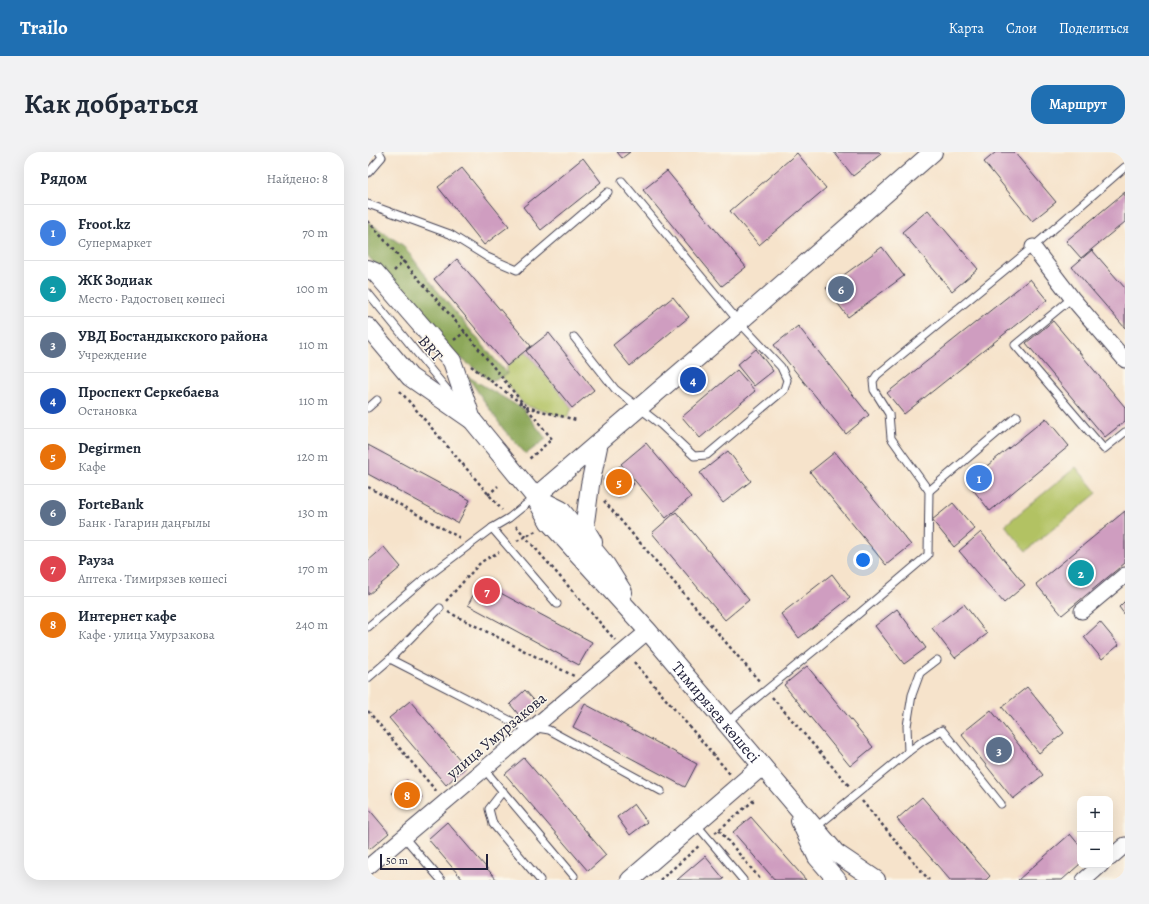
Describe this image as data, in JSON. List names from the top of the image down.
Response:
{
  "streets": {
    "street": ["Тимирязев көшесі", "улица Умурзакова"],
    "lane": ["BRT"]
  },
  "crossings": [
    ["BRT", "Тимирязев көшесі"],
    ["Тимирязев көшесі", "улица Умурзакова"]
  ],
  "scale_bar": "50 m",
  "page": {
    "header": "Trailo",
    "nav": ["Карта", "Слои", "Поделиться"],
    "title": "Как добраться",
    "buttons": "Маршрут",
    "heading": ["Рядом", "Найдено: 8"],
    "list": [
      {
        "mark": "1",
        "name": "Froot.kz",
        "note": "Супермаркет",
        "value": "70 m"
      },
      {
        "mark": "2",
        "name": "ЖК Зодиак",
        "note": "Место · Радостовец көшесі",
        "value": "100 m"
      },
      {
        "mark": "3",
        "name": "УВД Бостандыкского района",
        "note": "Учреждение",
        "value": "110 m"
      },
      {
        "mark": "4",
        "name": "Проспект Серкебаева",
        "note": "Остановка",
        "value": "110 m"
      },
      {
        "mark": "5",
        "name": "Degirmen",
        "note": "Кафе",
        "value": "120 m"
      },
      {
        "mark": "6",
        "name": "ForteBank",
        "note": "Банк · Гагарин даңғылы",
        "value": "130 m"
      },
      {
        "mark": "7",
        "name": "Рауза",
        "note": "Аптека · Тимирязев көшесі",
        "value": "170 m"
      },
      {
        "mark": "8",
        "name": "Интернет кафе",
        "note": "Кафе · улица Умурзакова",
        "value": "240 m"
      }
    ],
    "pins": [
      "6",
      "4",
      "1",
      "5",
      "2",
      "7",
      "3",
      "8"
    ],
    "map_buttons": ["+", "−"],
    "scale": "50 m"
  }
}
